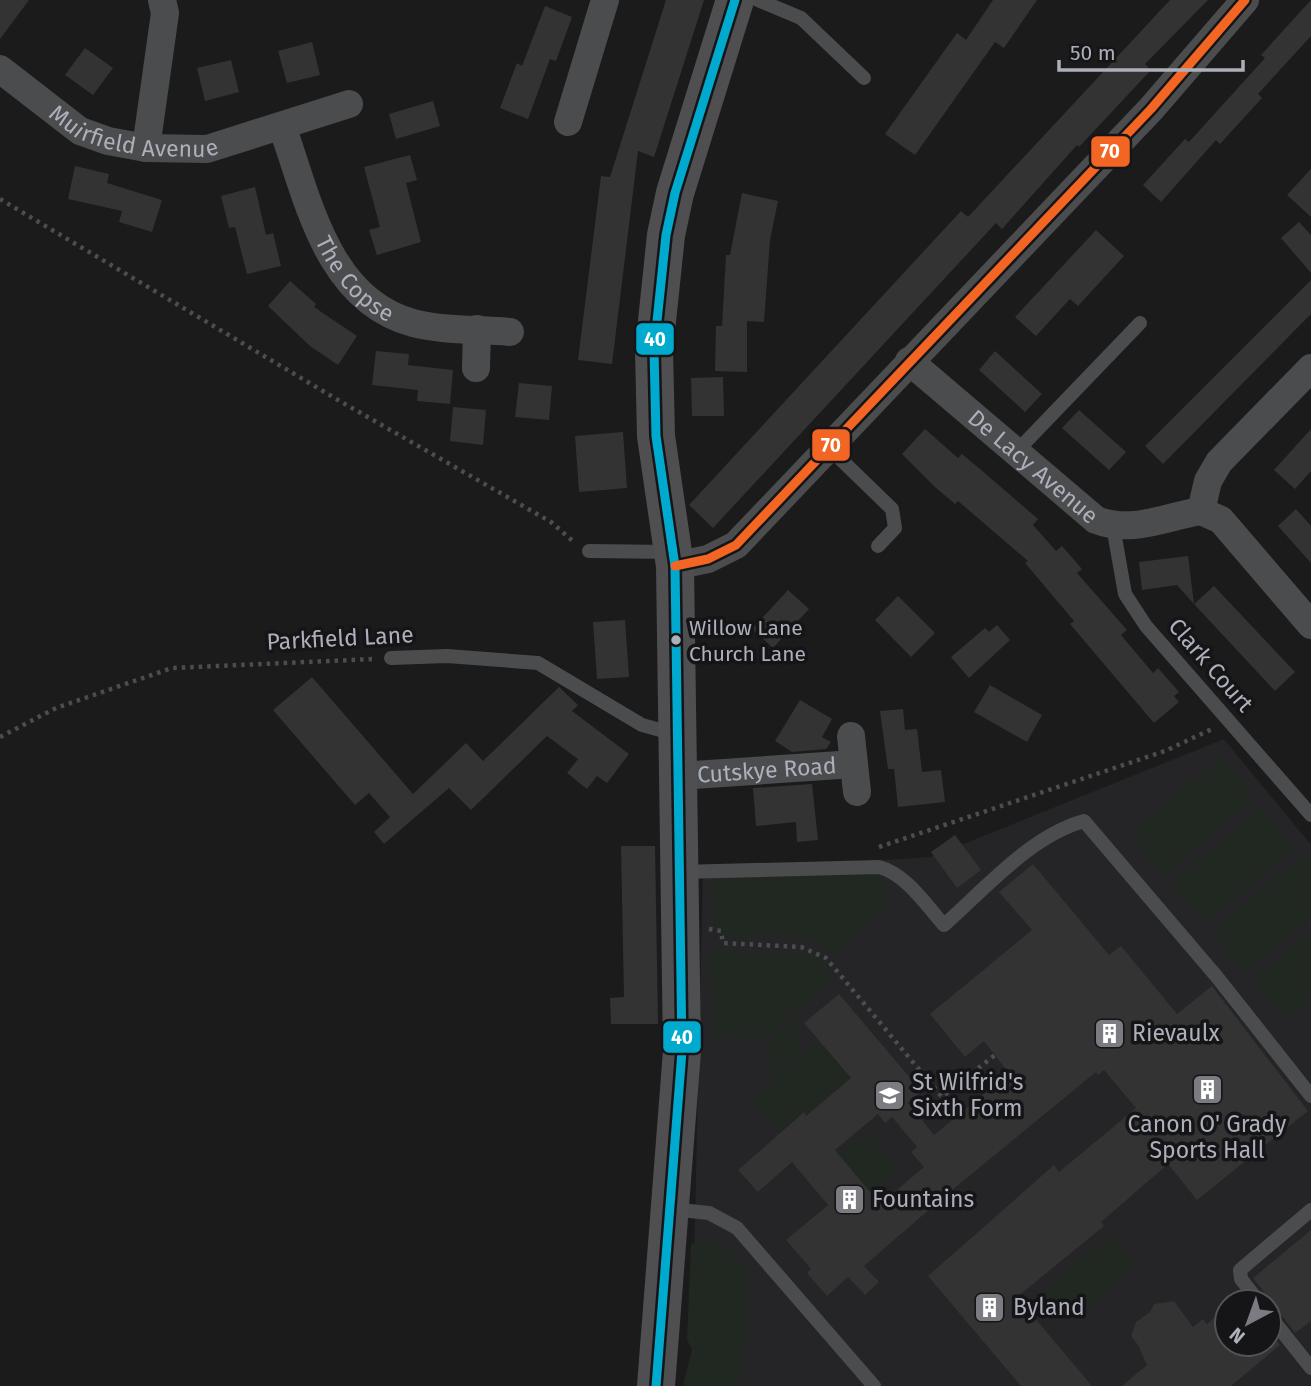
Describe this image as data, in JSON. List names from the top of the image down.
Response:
{
  "streets": {
    "street": [
      "Muirfield Avenue",
      "The Copse",
      "De Lacy Avenue",
      "Cutskye Road"
    ],
    "lane": ["Parkfield Lane", "Clark Court"]
  },
  "crossings": [
    ["Muirfield Avenue", "The Copse"],
    ["De Lacy Avenue", "Clark Court"]
  ],
  "places": {
    "other": ["Willow Lane Church Lane"],
    "building": [
      "Rievaulx",
      "Canon O' Grady Sports Hall",
      "Fountains",
      "Byland"
    ],
    "school or university": ["St Wilfrid's Sixth Form"]
  },
  "lines": ["transit line 40", "transit line 70"],
  "scale_bar": "50 m",
  "north": "bottom left"
}
